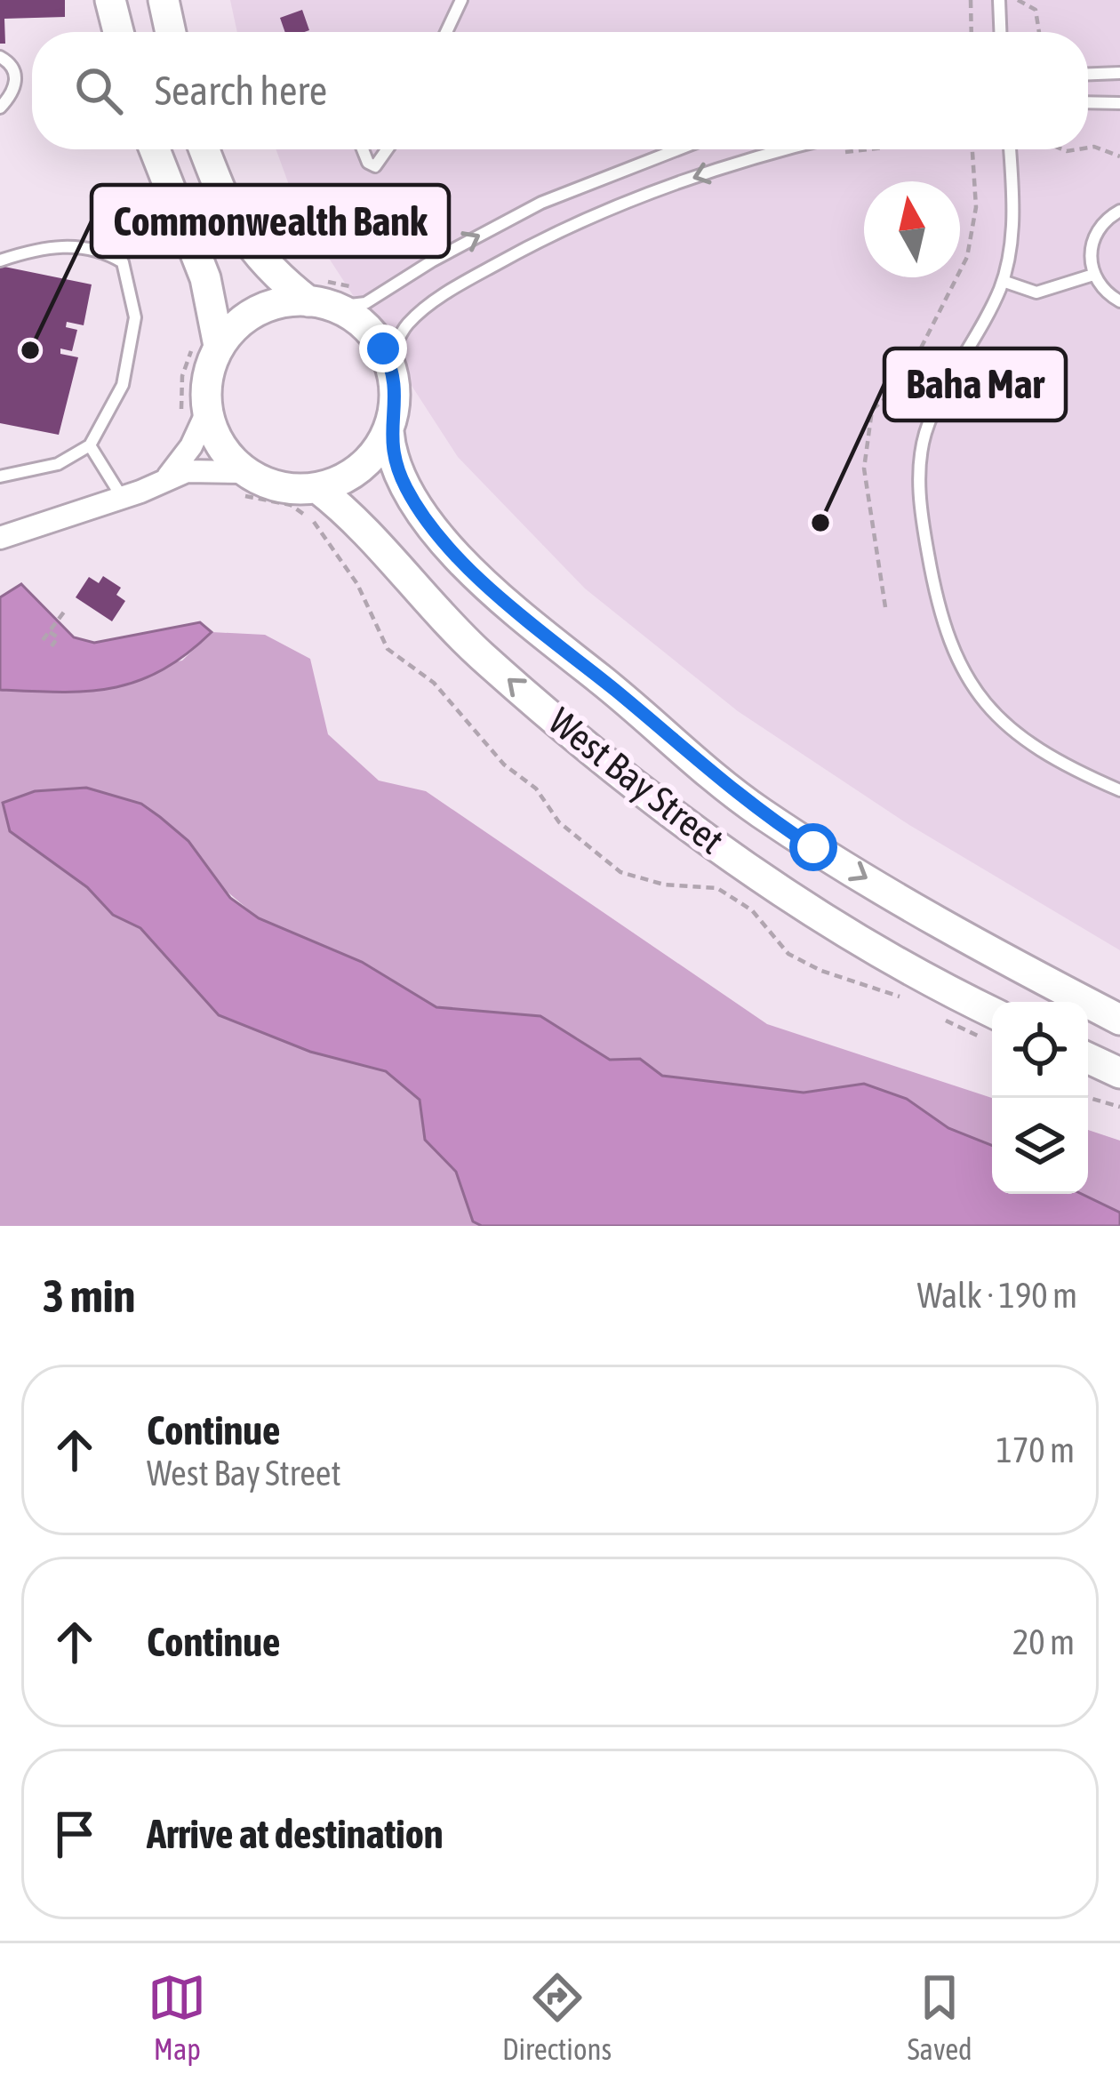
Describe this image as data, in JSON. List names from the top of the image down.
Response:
{
  "streets": {
    "main road": ["West Bay Street"]
  },
  "places": ["Commonwealth Bank", "Baha Mar"],
  "north": "top",
  "page": {
    "search": "Search here",
    "heading": ["3 min", "Walk · 190 m"],
    "list": [
      ["Continue", "West Bay Street", "170 m"],
      ["Continue", "20 m"],
      "Arrive at destination"
    ],
    "nav": ["Map", "Directions", "Saved"]
  }
}
